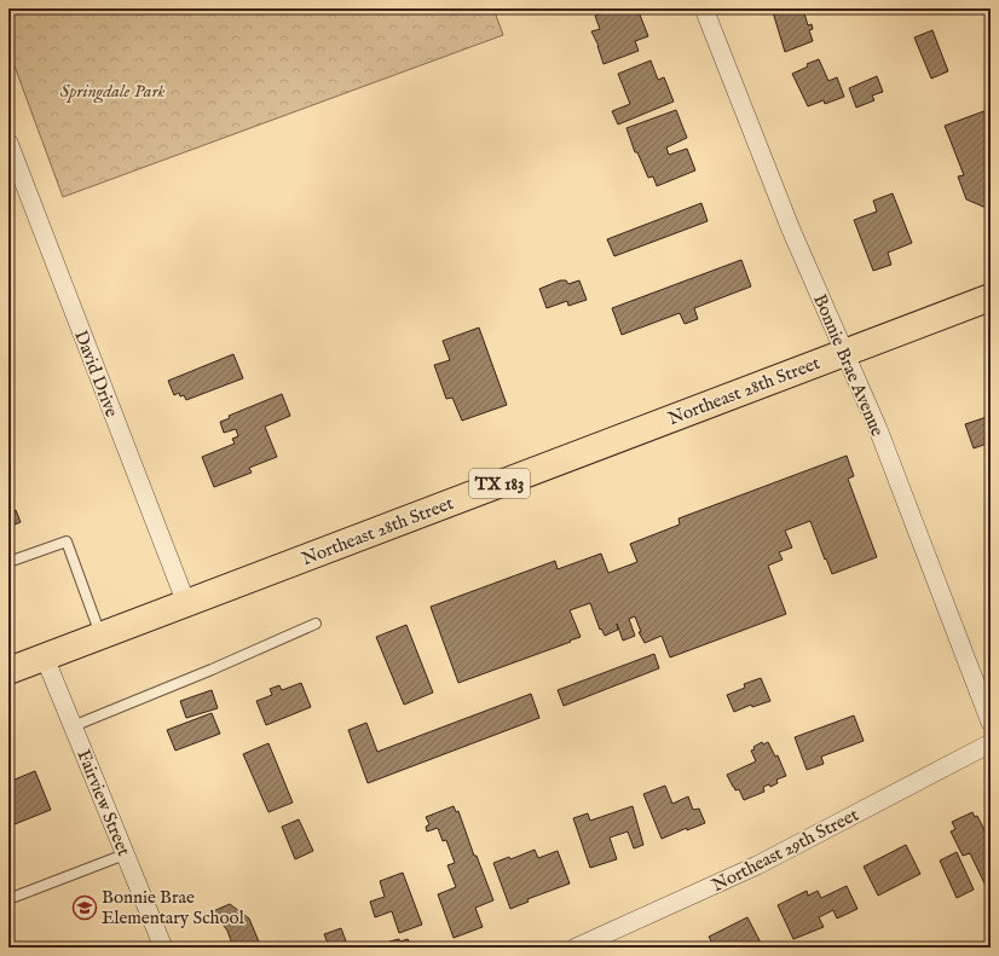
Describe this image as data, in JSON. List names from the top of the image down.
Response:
{
  "streets": {
    "main road": ["Northeast 28th Street", "TX 183"],
    "street": [
      "Bonnie Brae Avenue",
      "David Drive",
      "Fairview Street",
      "Northeast 29th Street"
    ]
  },
  "crossings": [
    ["Bonnie Brae Avenue", "Northeast 28th Street"],
    ["David Drive", "Northeast 28th Street"],
    ["Northeast 28th Street", "Fairview Street"]
  ],
  "parks": ["Springdale Park"],
  "places": {
    "school or university": ["Bonnie Brae Elementary School"]
  }
}
